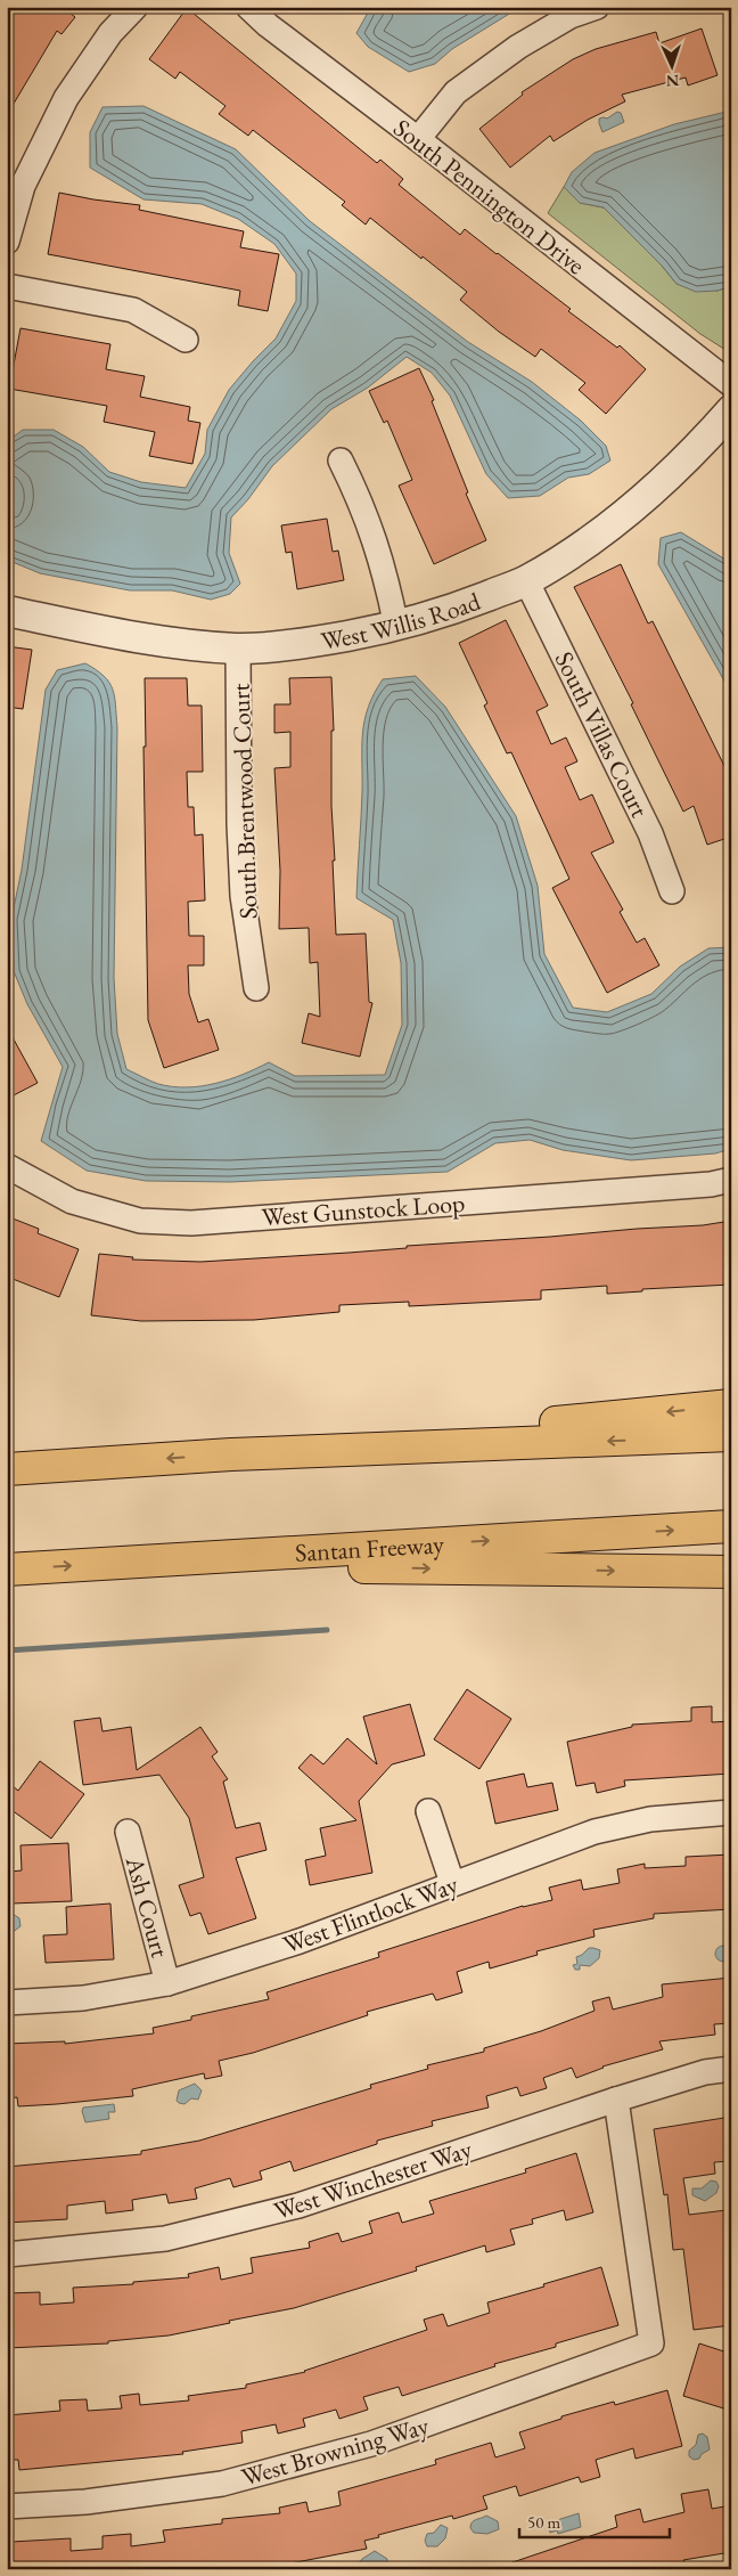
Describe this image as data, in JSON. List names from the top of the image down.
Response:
{
  "streets": {
    "highway": ["Santan Freeway"],
    "street": [
      "South Pennington Drive",
      "West Willis Road",
      "South Villas Court",
      "South Brentwood Court",
      "West Gunstock Loop",
      "Ash Court",
      "West Flintlock Way",
      "West Winchester Way",
      "West Browning Way"
    ]
  },
  "crossings": [
    ["West Willis Road", "South Villas Court"],
    ["West Willis Road", "South Brentwood Court"],
    ["Ash Court", "West Flintlock Way"],
    ["West Winchester Way", "West Browning Way"]
  ],
  "scale_bar": "50 m",
  "north": "bottom"
}
